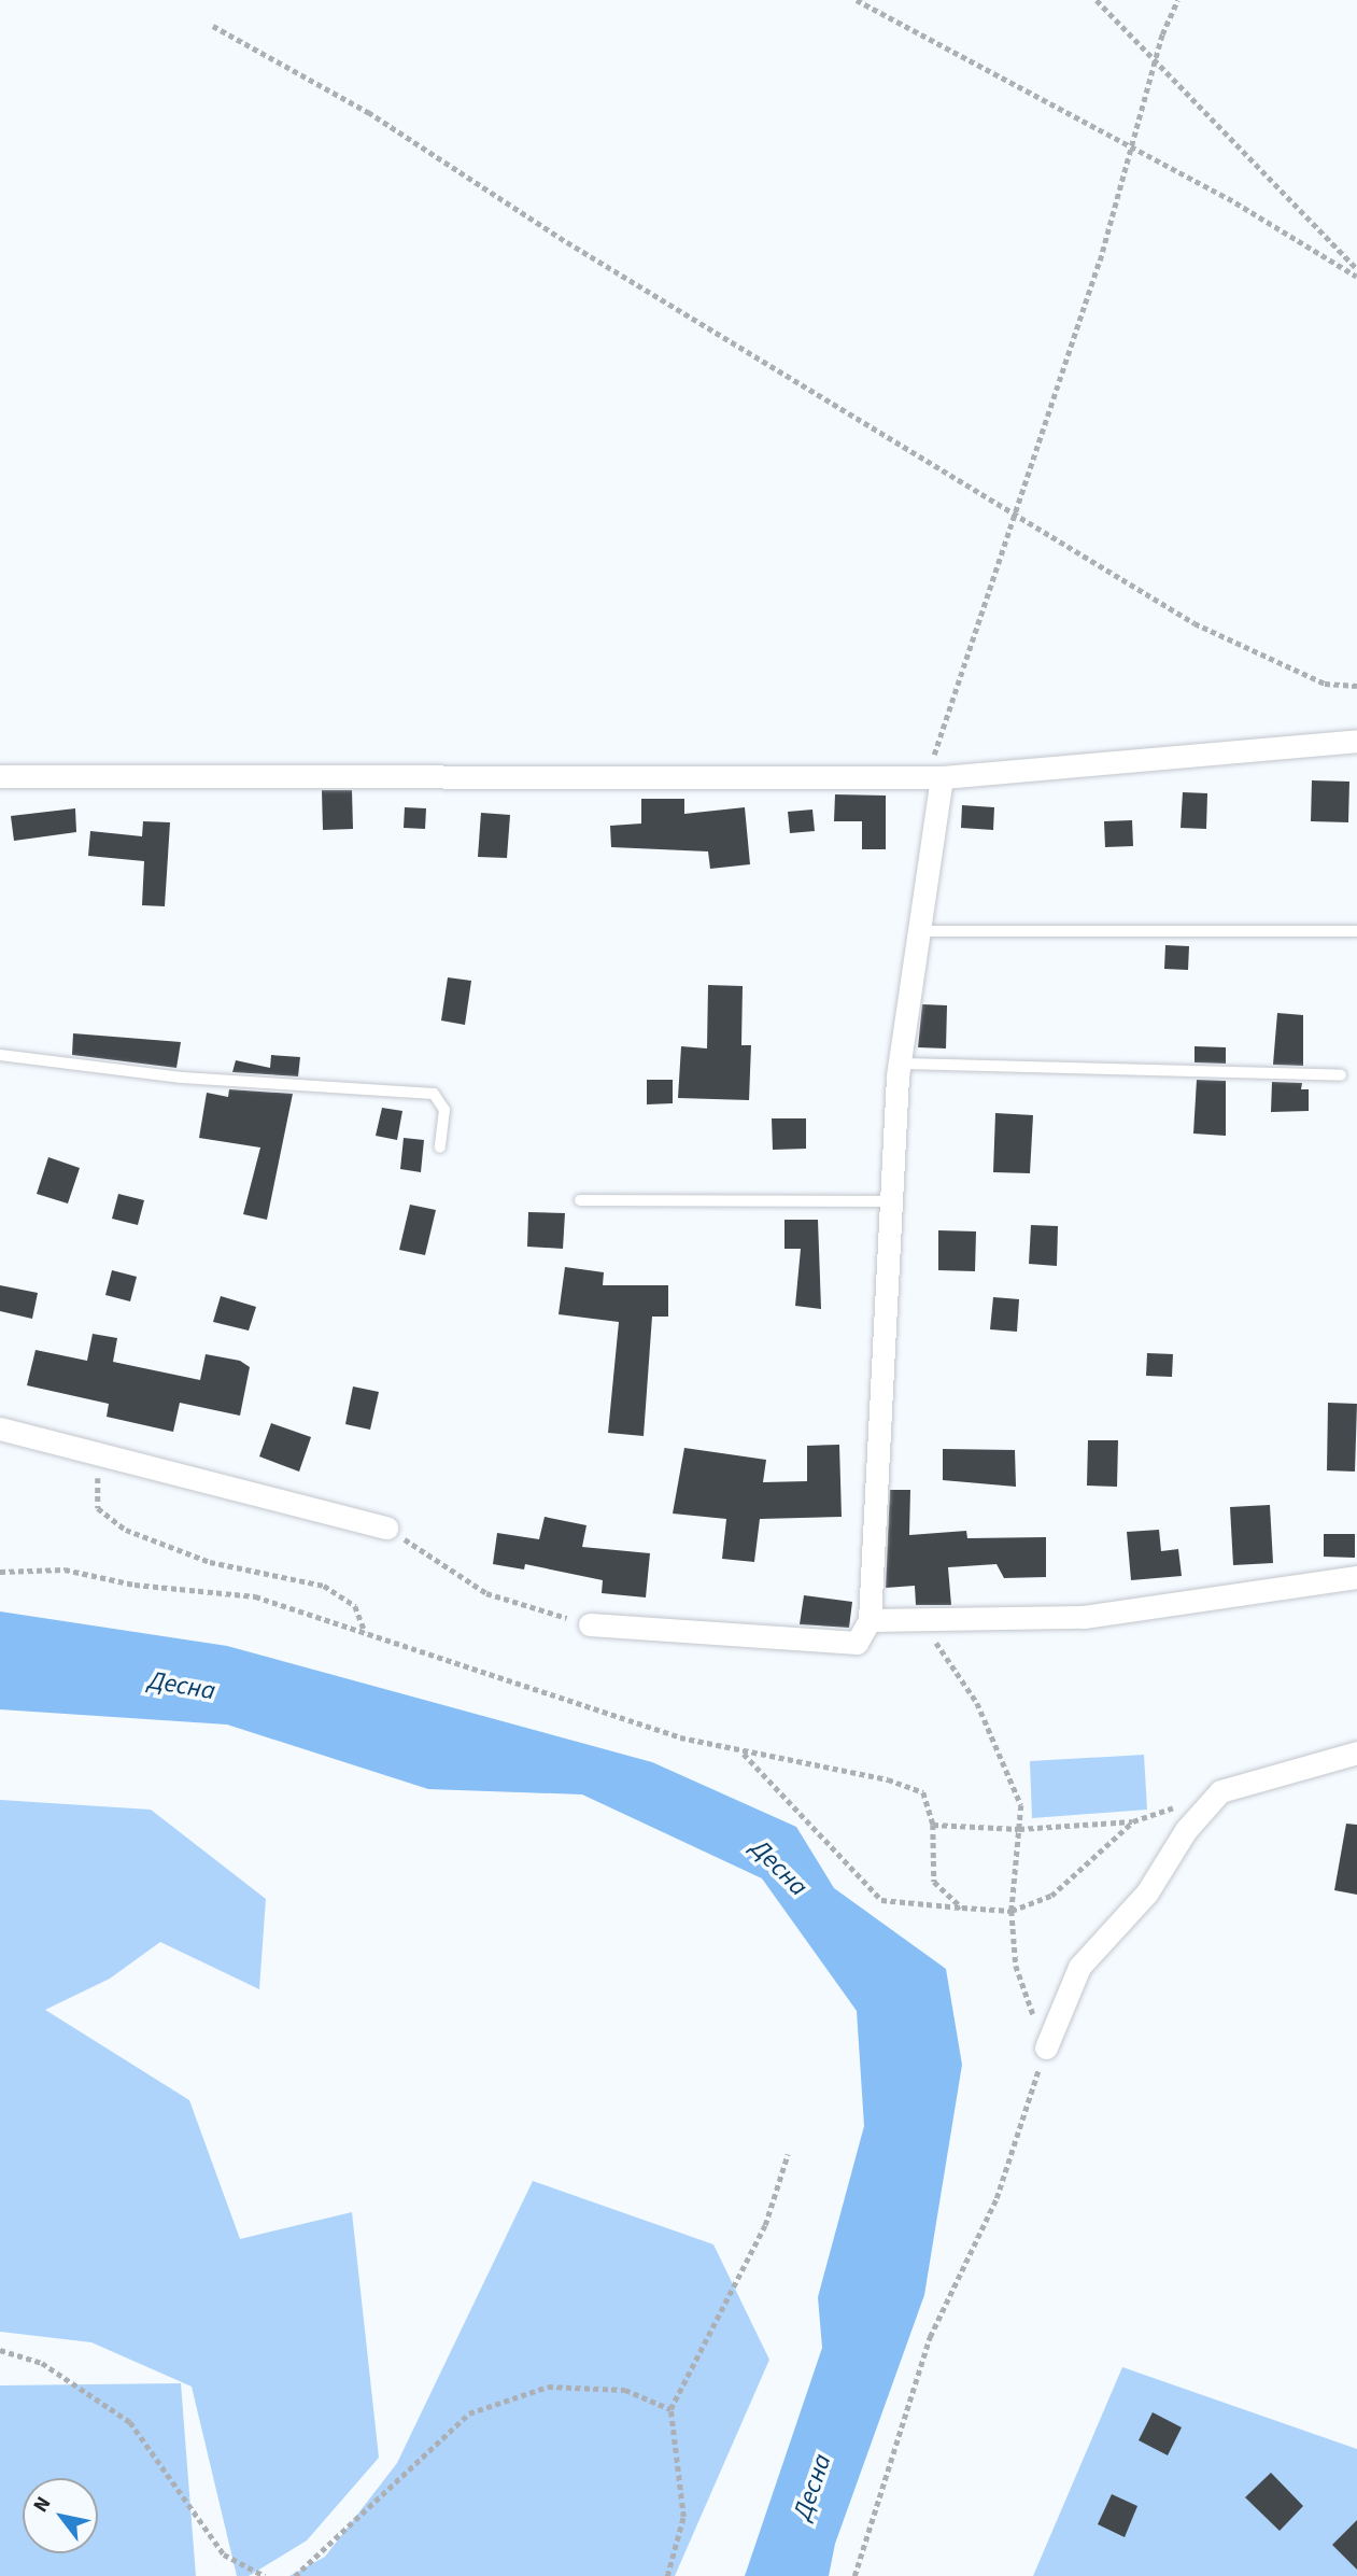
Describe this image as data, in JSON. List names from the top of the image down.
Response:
{
  "water": ["Десна"],
  "north": "top left"
}
